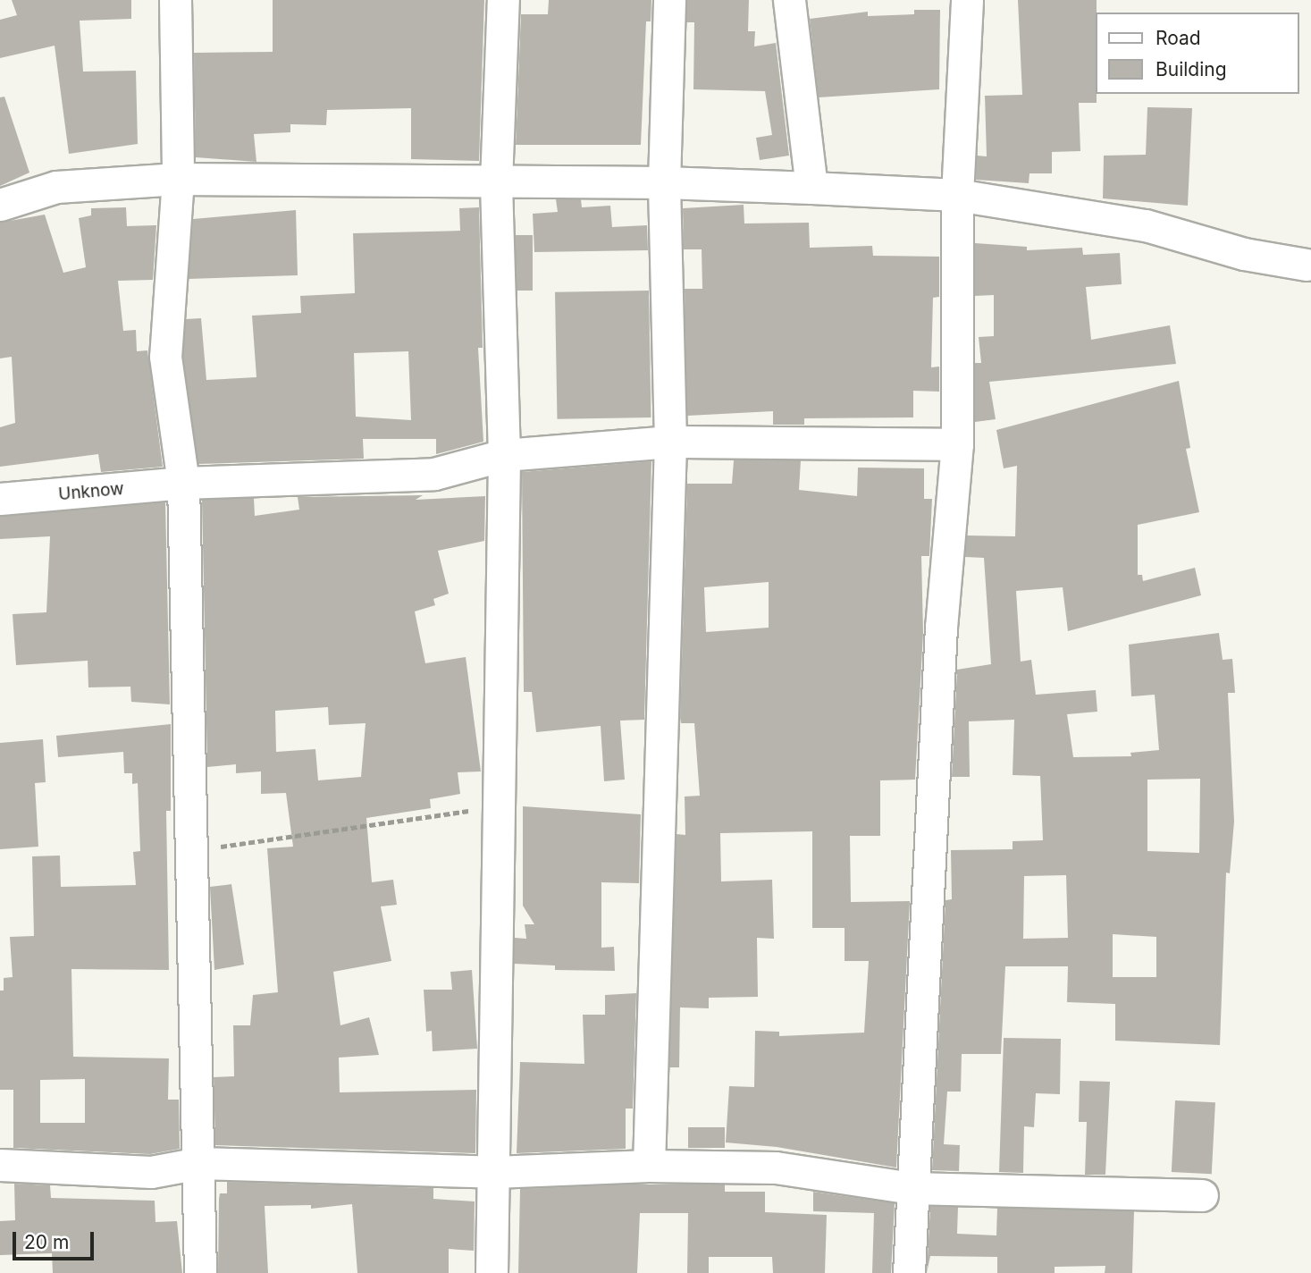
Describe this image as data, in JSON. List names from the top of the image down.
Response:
{
  "streets": {
    "street": ["Unknow"]
  },
  "legend": ["Road", "Building"],
  "scale_bar": "20 m"
}
